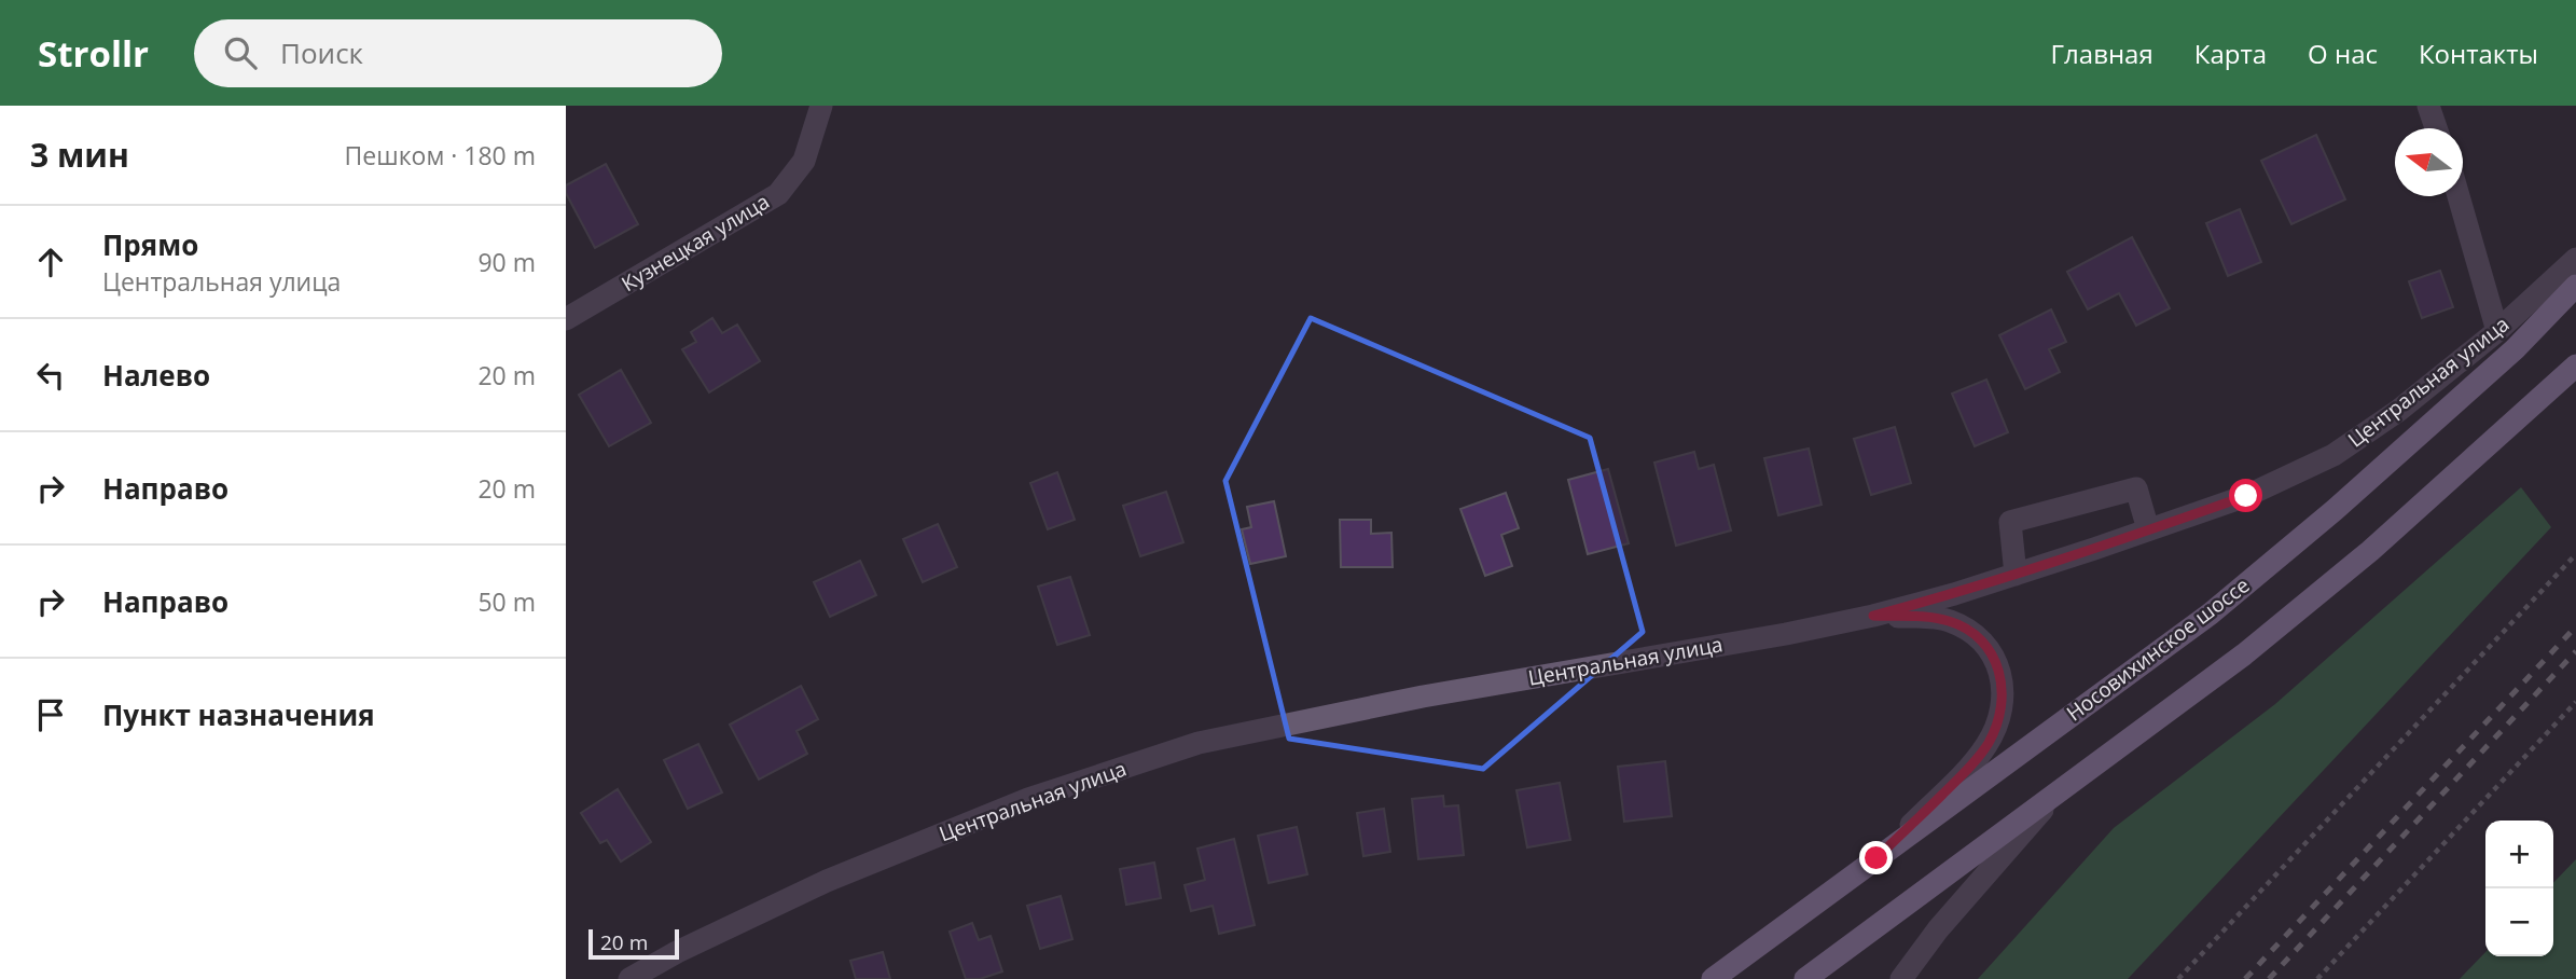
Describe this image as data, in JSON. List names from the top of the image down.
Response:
{
  "streets": {
    "main road": ["Носовихинское шоссе"],
    "street": ["Кузнецкая улица", "Центральная улица"]
  },
  "scale_bar": "20 m",
  "north": "left",
  "page": {
    "header": "Strollr",
    "search": "Поиск",
    "nav": [
      "Главная",
      "Карта",
      "О нас",
      "Контакты"
    ],
    "heading": ["3 мин", "Пешком · 180 m"],
    "list": [
      ["Прямо", "Центральная улица", "90 m"],
      ["Налево", "20 m"],
      ["Направо", "20 m"],
      ["Направо", "50 m"],
      "Пункт назначения"
    ],
    "map_buttons": ["+", "−"],
    "scale": "20 m"
  }
}
